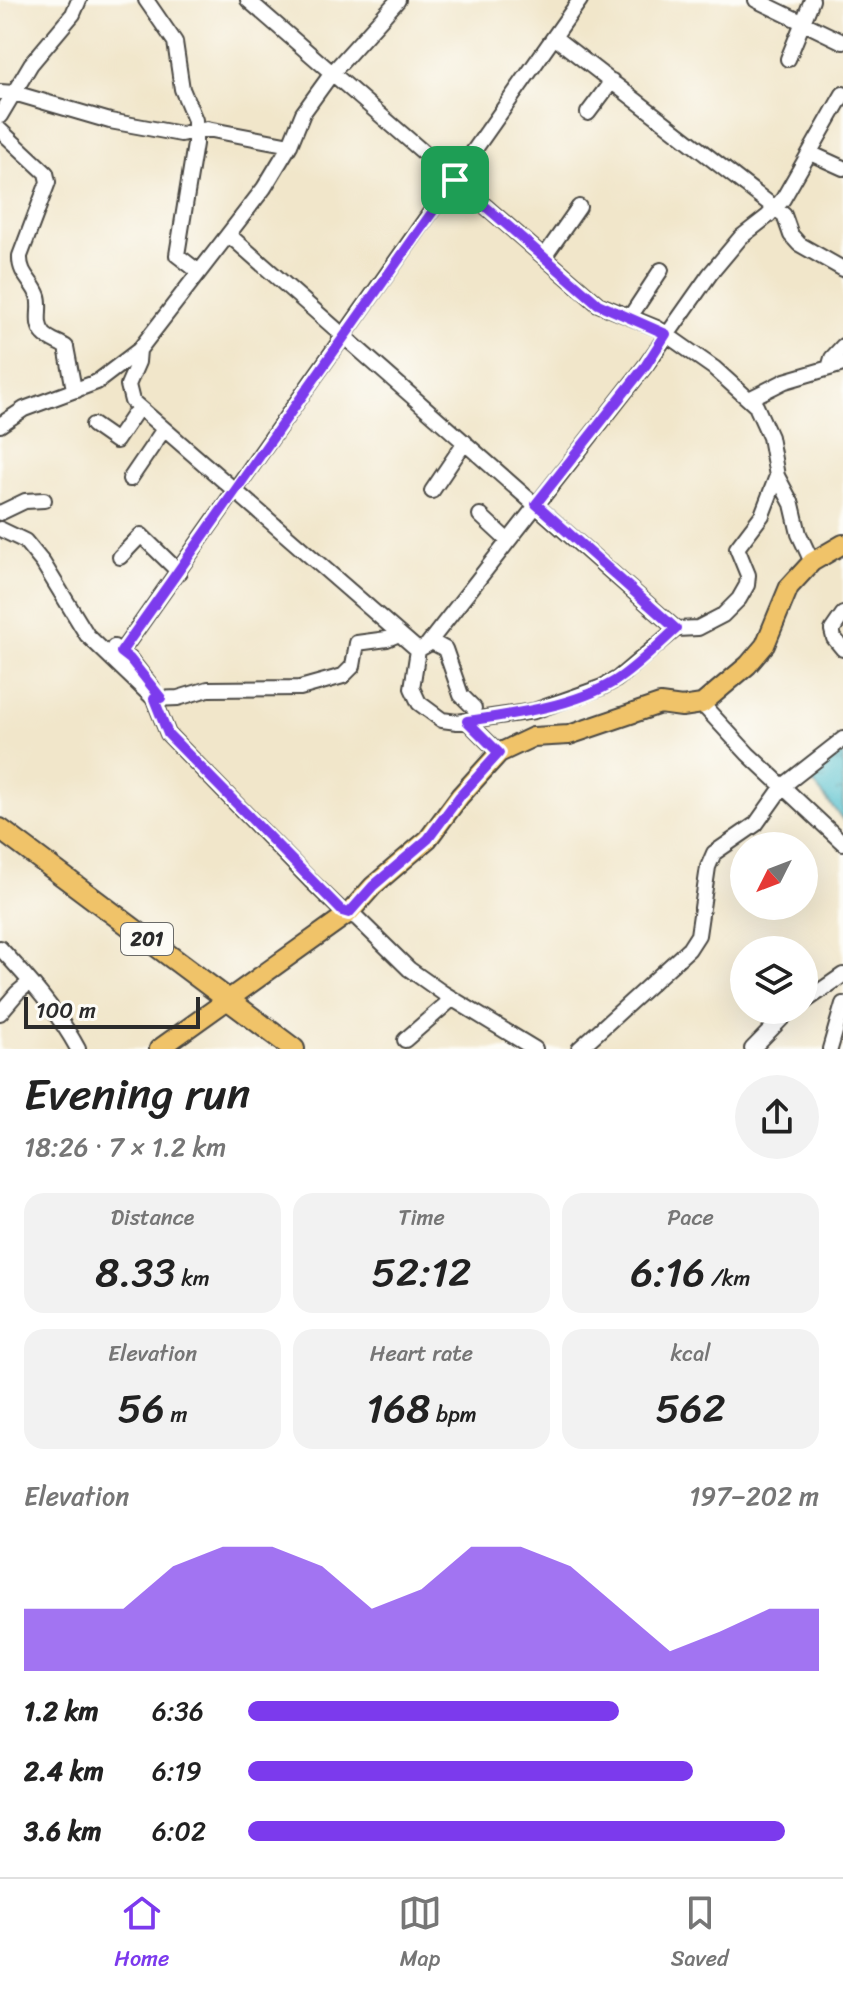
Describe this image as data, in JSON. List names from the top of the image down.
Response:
{
  "streets": {
    "highway": ["201"]
  },
  "scale_bar": "100 m",
  "north": "bottom left",
  "page": {
    "scale": "100 m",
    "heading": ["Evening run", "18:26 · 7 × 1.2 km"],
    "stats": [
      ["Distance", "8.33 km"],
      ["Time", "52:12"],
      ["Pace", "6:16 /km"],
      ["Elevation", "56 m"],
      ["Heart rate", "168 bpm"],
      ["kcal", "562"]
    ],
    "chart": ["Elevation", "197–202 m"],
    "list": [
      {
        "name": "1.2 km",
        "note": "6:36"
      },
      {
        "name": "2.4 km",
        "note": "6:19"
      },
      {
        "name": "3.6 km",
        "note": "6:02"
      }
    ],
    "tabs": ["Home", "Map", "Saved"]
  }
}
